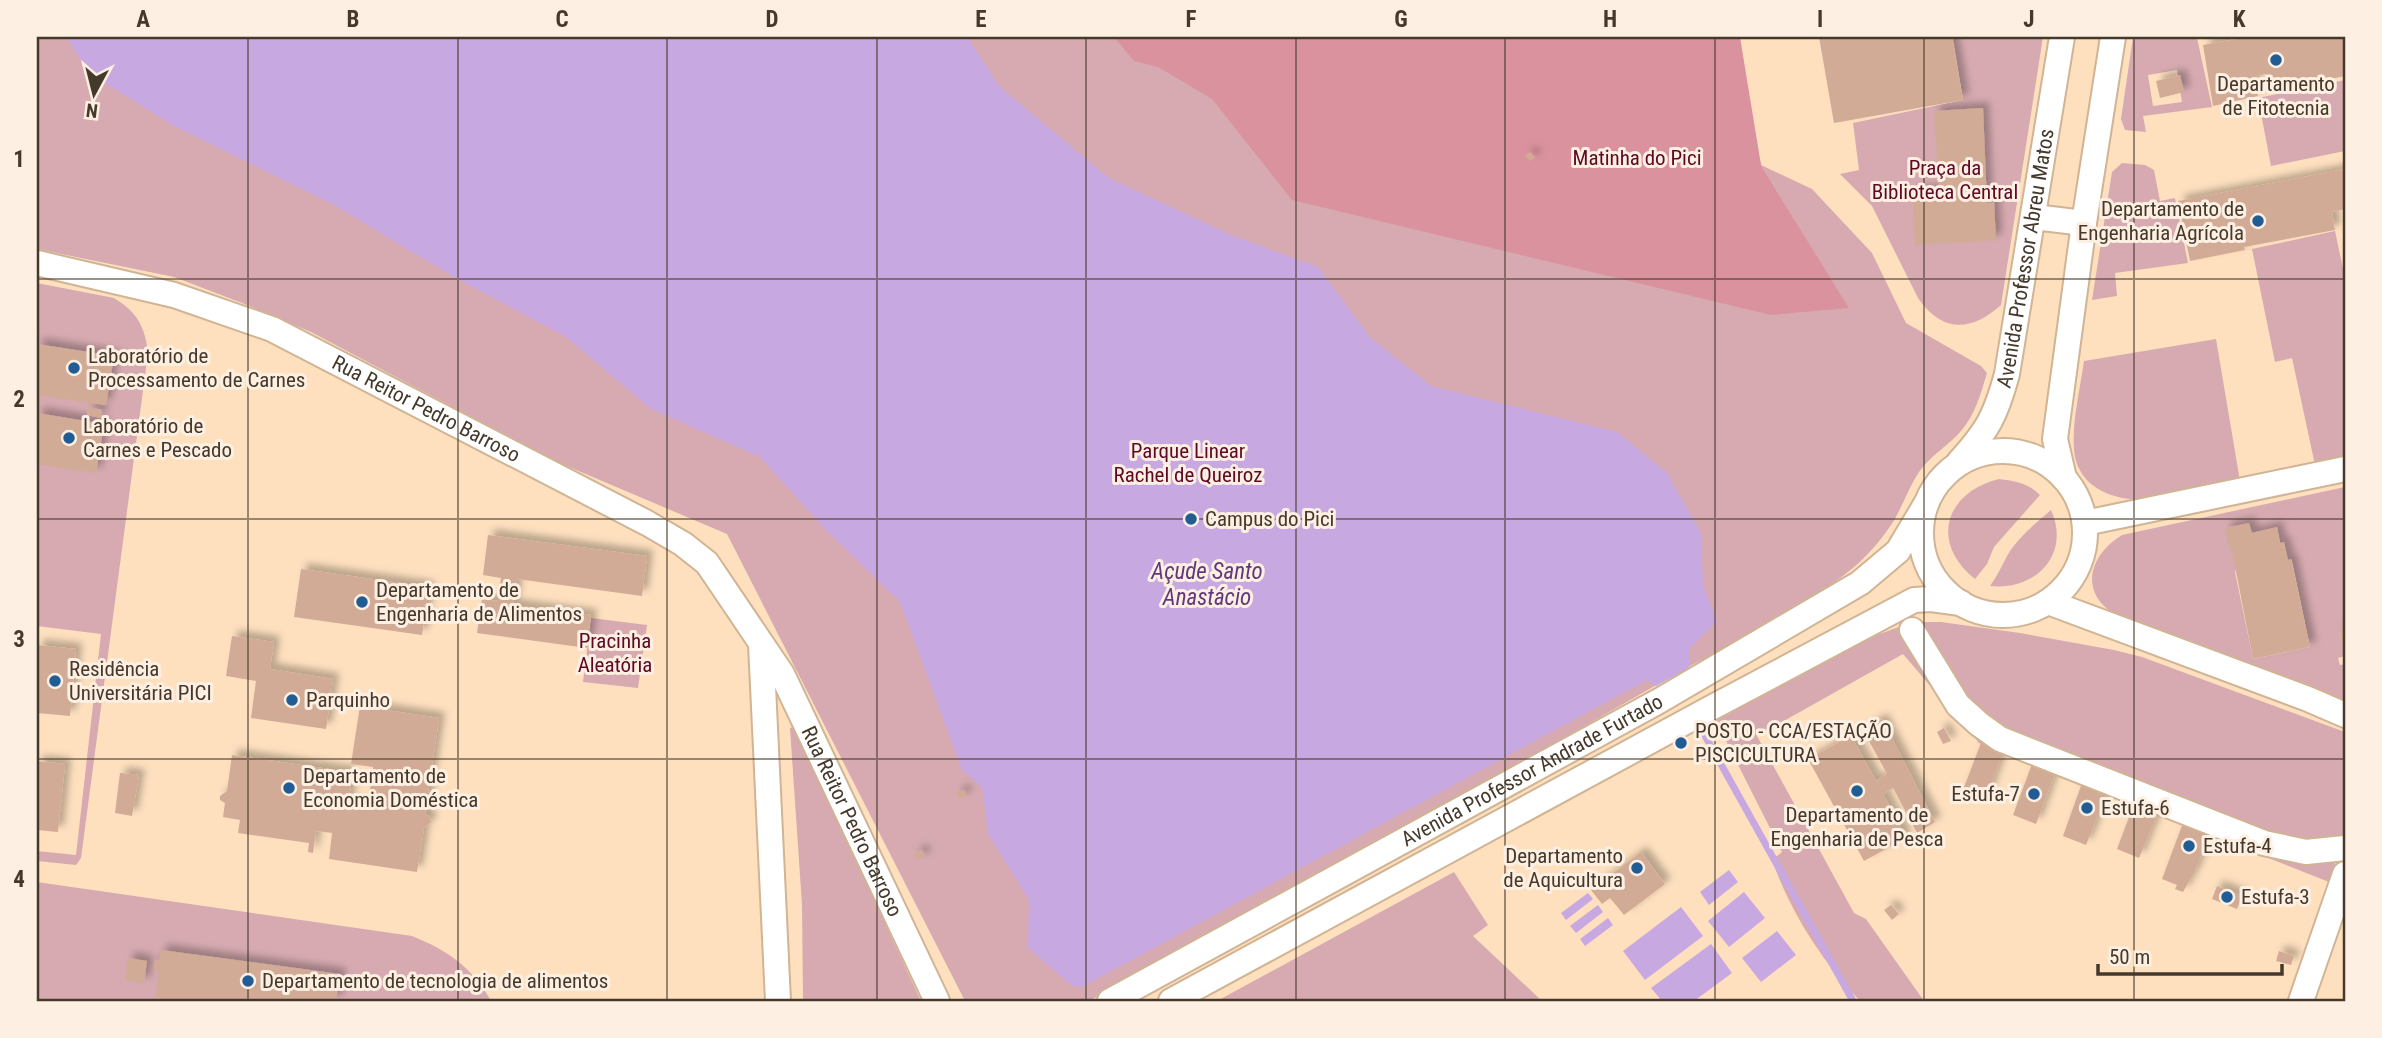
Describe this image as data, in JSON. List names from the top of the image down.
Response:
{
  "streets": {
    "street": ["Avenida Professor Abreu Matos", "Rua Reitor Pedro Barroso", "Avenida Professor Andrade Furtado"]
  },
  "crossings": [
    ["Avenida Professor Abreu Matos", "Avenida Professor Andrade Furtado"]
  ],
  "water": ["Açude Santo Anastácio"],
  "parks": [
    "Matinha do Pici",
    "Praça da Biblioteca Central",
    "Parque Linear Rachel de Queiroz",
    "Pracinha Aleatória"
  ],
  "places": [
    "Departamento de Fitotecnia",
    "Departamento de Engenharia Agrícola",
    "Laboratório de Processamento de Carnes",
    "Laboratório de Carnes e Pescado",
    "Campus do Pici",
    "Departamento de Engenharia de Alimentos",
    "Residência Universitária PICI",
    "Parquinho",
    "POSTO - CCA/ESTAÇÃO PISCICULTURA",
    "Departamento de Economia Doméstica",
    "Departamento de Engenharia de Pesca",
    "Estufa-7",
    "Estufa-6",
    "Estufa-4",
    "Departamento de Aquicultura",
    "Estufa-3",
    "Departamento de tecnologia de alimentos"
  ],
  "scale_bar": "50 m",
  "north": "bottom",
  "grid": {
    "columns": [
      "A",
      "B",
      "C",
      "D",
      "E",
      "F",
      "G",
      "H",
      "I",
      "J",
      "K"
    ],
    "rows": [
      "1",
      "2",
      "3",
      "4"
    ]
  }
}
